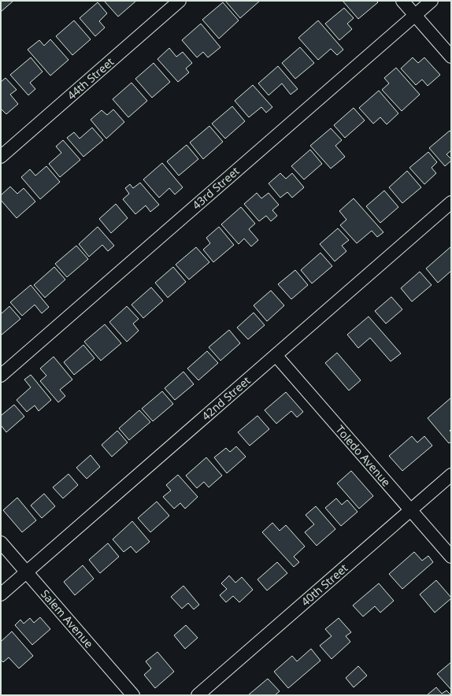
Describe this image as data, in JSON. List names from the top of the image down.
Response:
{
  "streets": {
    "street": [
      "44th Street",
      "43rd Street",
      "42nd Street",
      "Toledo Avenue",
      "40th Street",
      "Salem Avenue"
    ]
  },
  "crossings": [
    ["42nd Street", "Toledo Avenue"],
    ["42nd Street", "Salem Avenue"],
    ["Toledo Avenue", "40th Street"]
  ]
}
